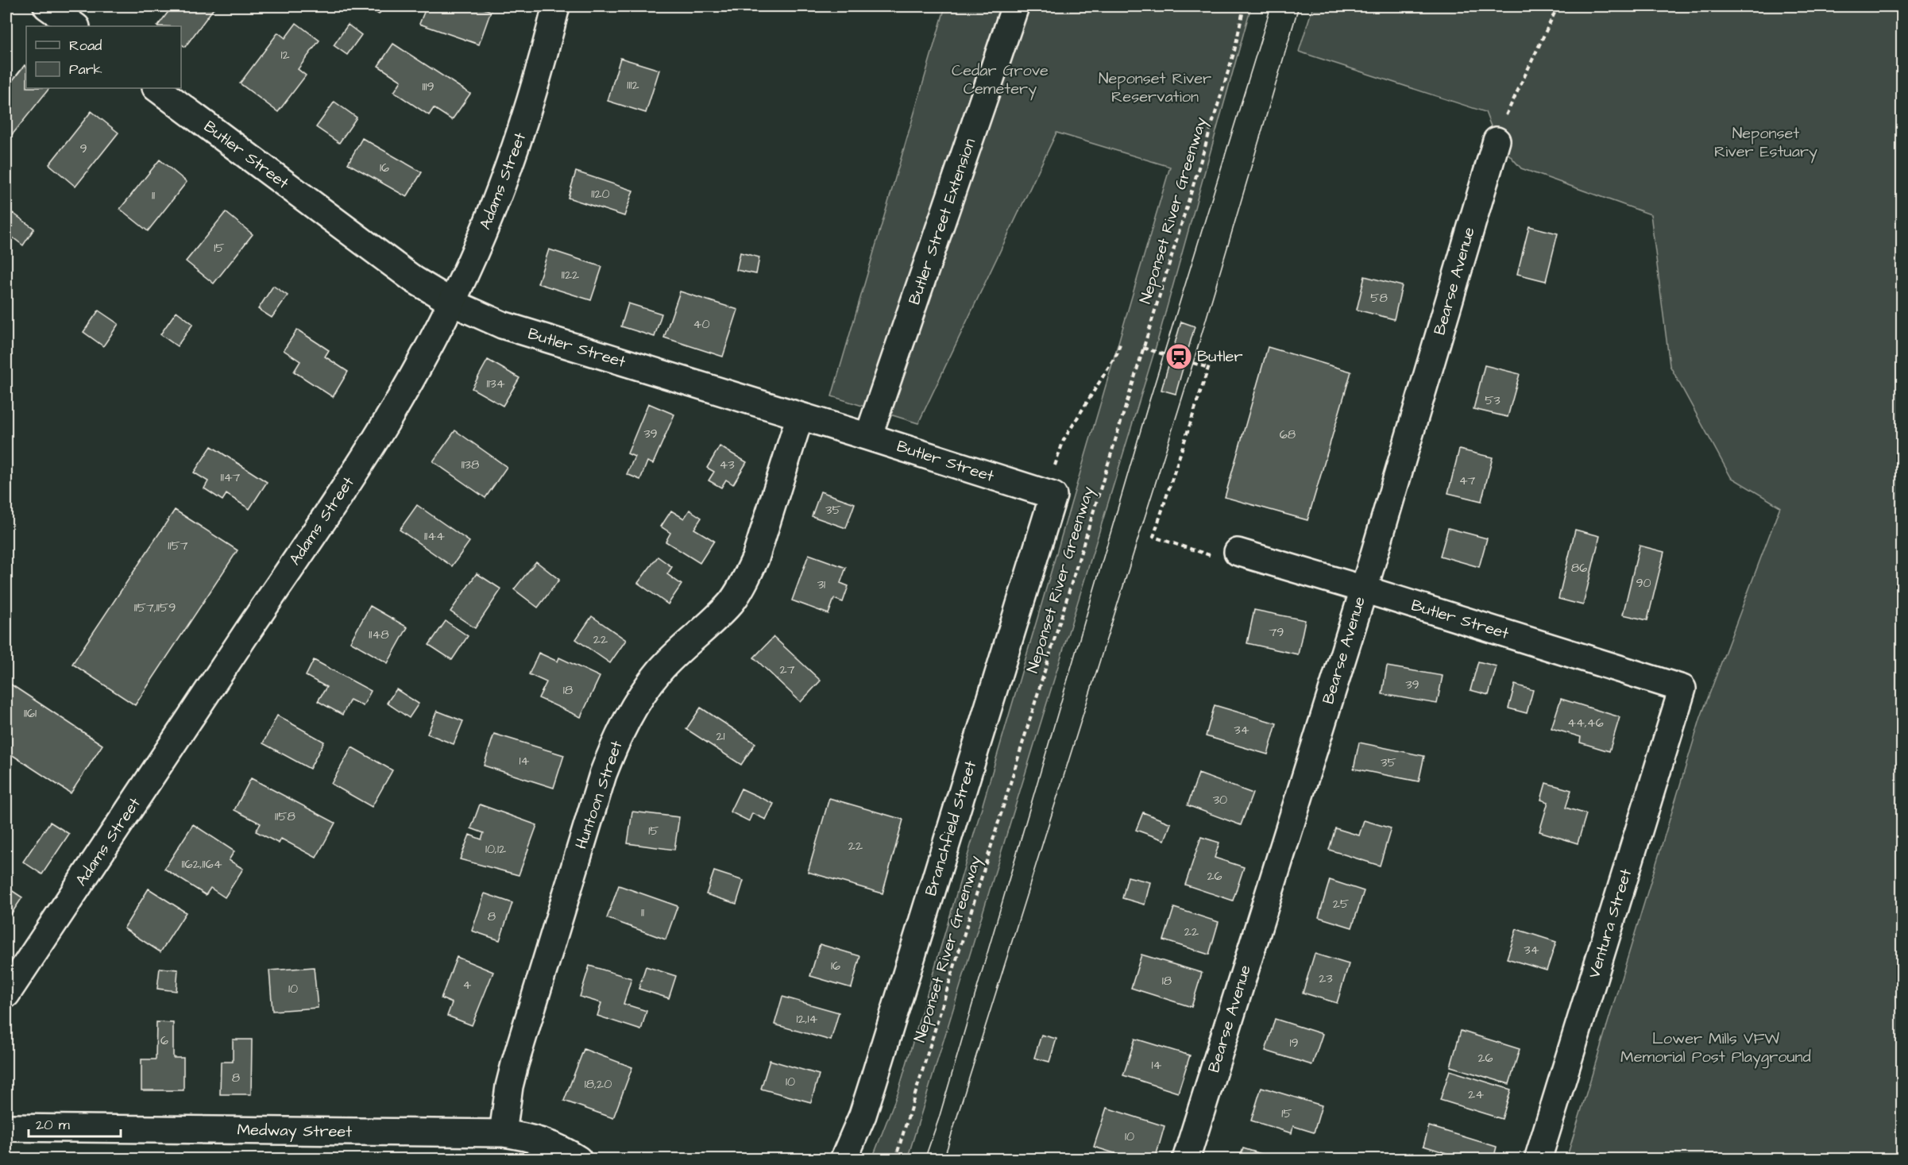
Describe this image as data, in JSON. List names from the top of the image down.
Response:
{
  "streets": {
    "street": [
      "Butler Street",
      "Adams Street",
      "Butler Street Extension",
      "Bearse Avenue",
      "Huntoon Street",
      "Branchfield Street",
      "Ventura Street",
      "Medway Street"
    ],
    "path": ["Neponset River Greenway"]
  },
  "crossings": [
    ["Butler Street", "Adams Street"],
    ["Butler Street", "Butler Street Extension"],
    ["Butler Street", "Bearse Avenue"],
    ["Butler Street", "Huntoon Street"],
    ["Butler Street", "Branchfield Street"],
    ["Butler Street", "Ventura Street"],
    ["Huntoon Street", "Medway Street"]
  ],
  "parks": [
    "Cedar Grove Cemetery",
    "Neponset River Reservation",
    "Neponset River Estuary",
    "Lower Mills VFW Memorial Post Playground"
  ],
  "places": {
    "station": ["Butler"]
  },
  "house_numbers": [
    "12",
    "1112",
    "1119",
    "9",
    "16",
    "1120",
    "11",
    "15",
    "1122",
    "58",
    "40",
    "1134",
    "53",
    "39",
    "68",
    "1138",
    "43",
    "1147",
    "47",
    "35",
    "1144",
    "1157",
    "86",
    "90",
    "31",
    "1157,1159",
    "79",
    "1148",
    "22",
    "27",
    "39",
    "18",
    "1161",
    "44,46",
    "34",
    "21",
    "14",
    "35",
    "30",
    "1158",
    "15",
    "22",
    "10,12",
    "1162,1164",
    "26",
    "25",
    "11",
    "8",
    "22",
    "34",
    "16",
    "23",
    "18",
    "4",
    "10",
    "12,14",
    "6",
    "19",
    "26",
    "14",
    "8",
    "10",
    "18,20",
    "24",
    "15",
    "10"
  ],
  "legend": ["Road", "Park"],
  "scale_bar": "20 m"
}
